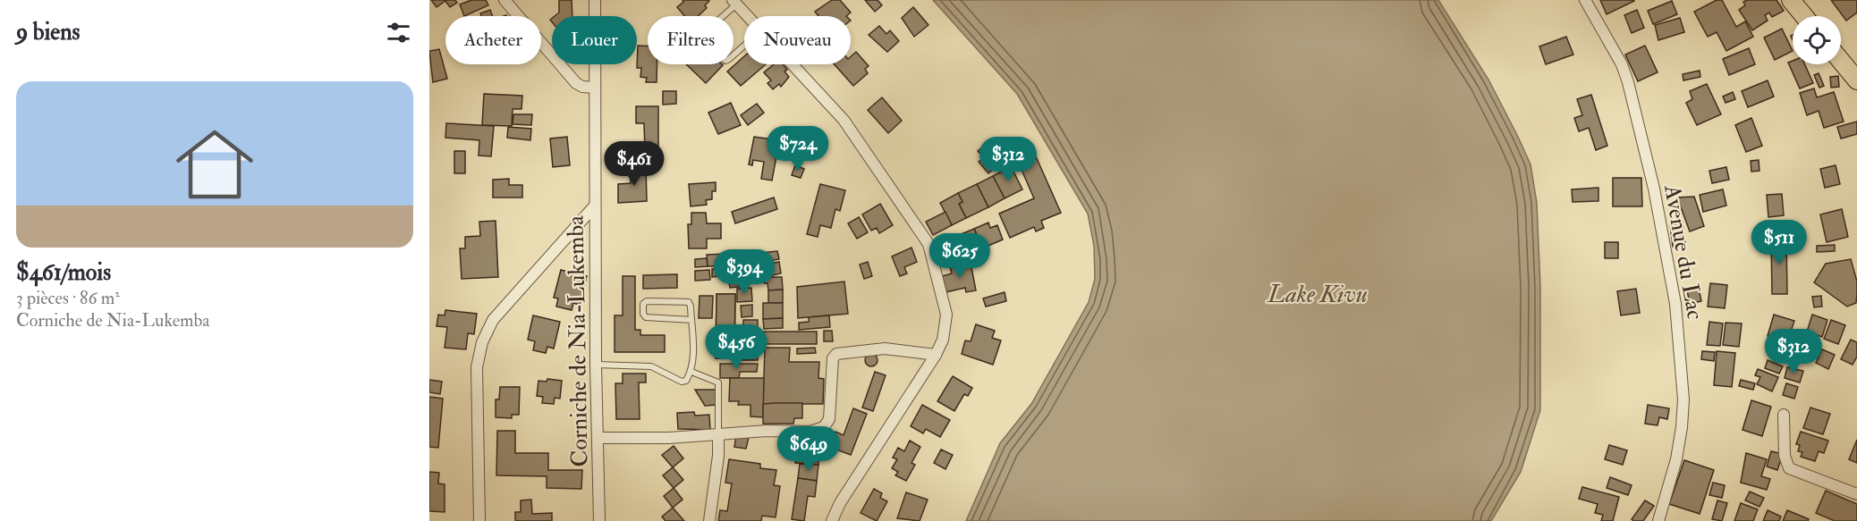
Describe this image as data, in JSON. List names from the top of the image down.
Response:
{
  "streets": {
    "street": ["Avenue du Lac", "Corniche de Nia-Lukemba"]
  },
  "water": ["Lake Kivu"],
  "page": {
    "heading": "9 biens",
    "chip": [
      "Acheter",
      "Louer",
      "Filtres",
      "Nouveau"
    ],
    "list": [
      {
        "name": "$461/mois",
        "note": "3 pièces · 86 m² · Corniche de Nia-Lukemba"
      }
    ],
    "price": [
      "$724",
      "$312",
      "$461",
      "$511",
      "$625",
      "$394",
      "$456",
      "$312",
      "$649"
    ]
  }
}
